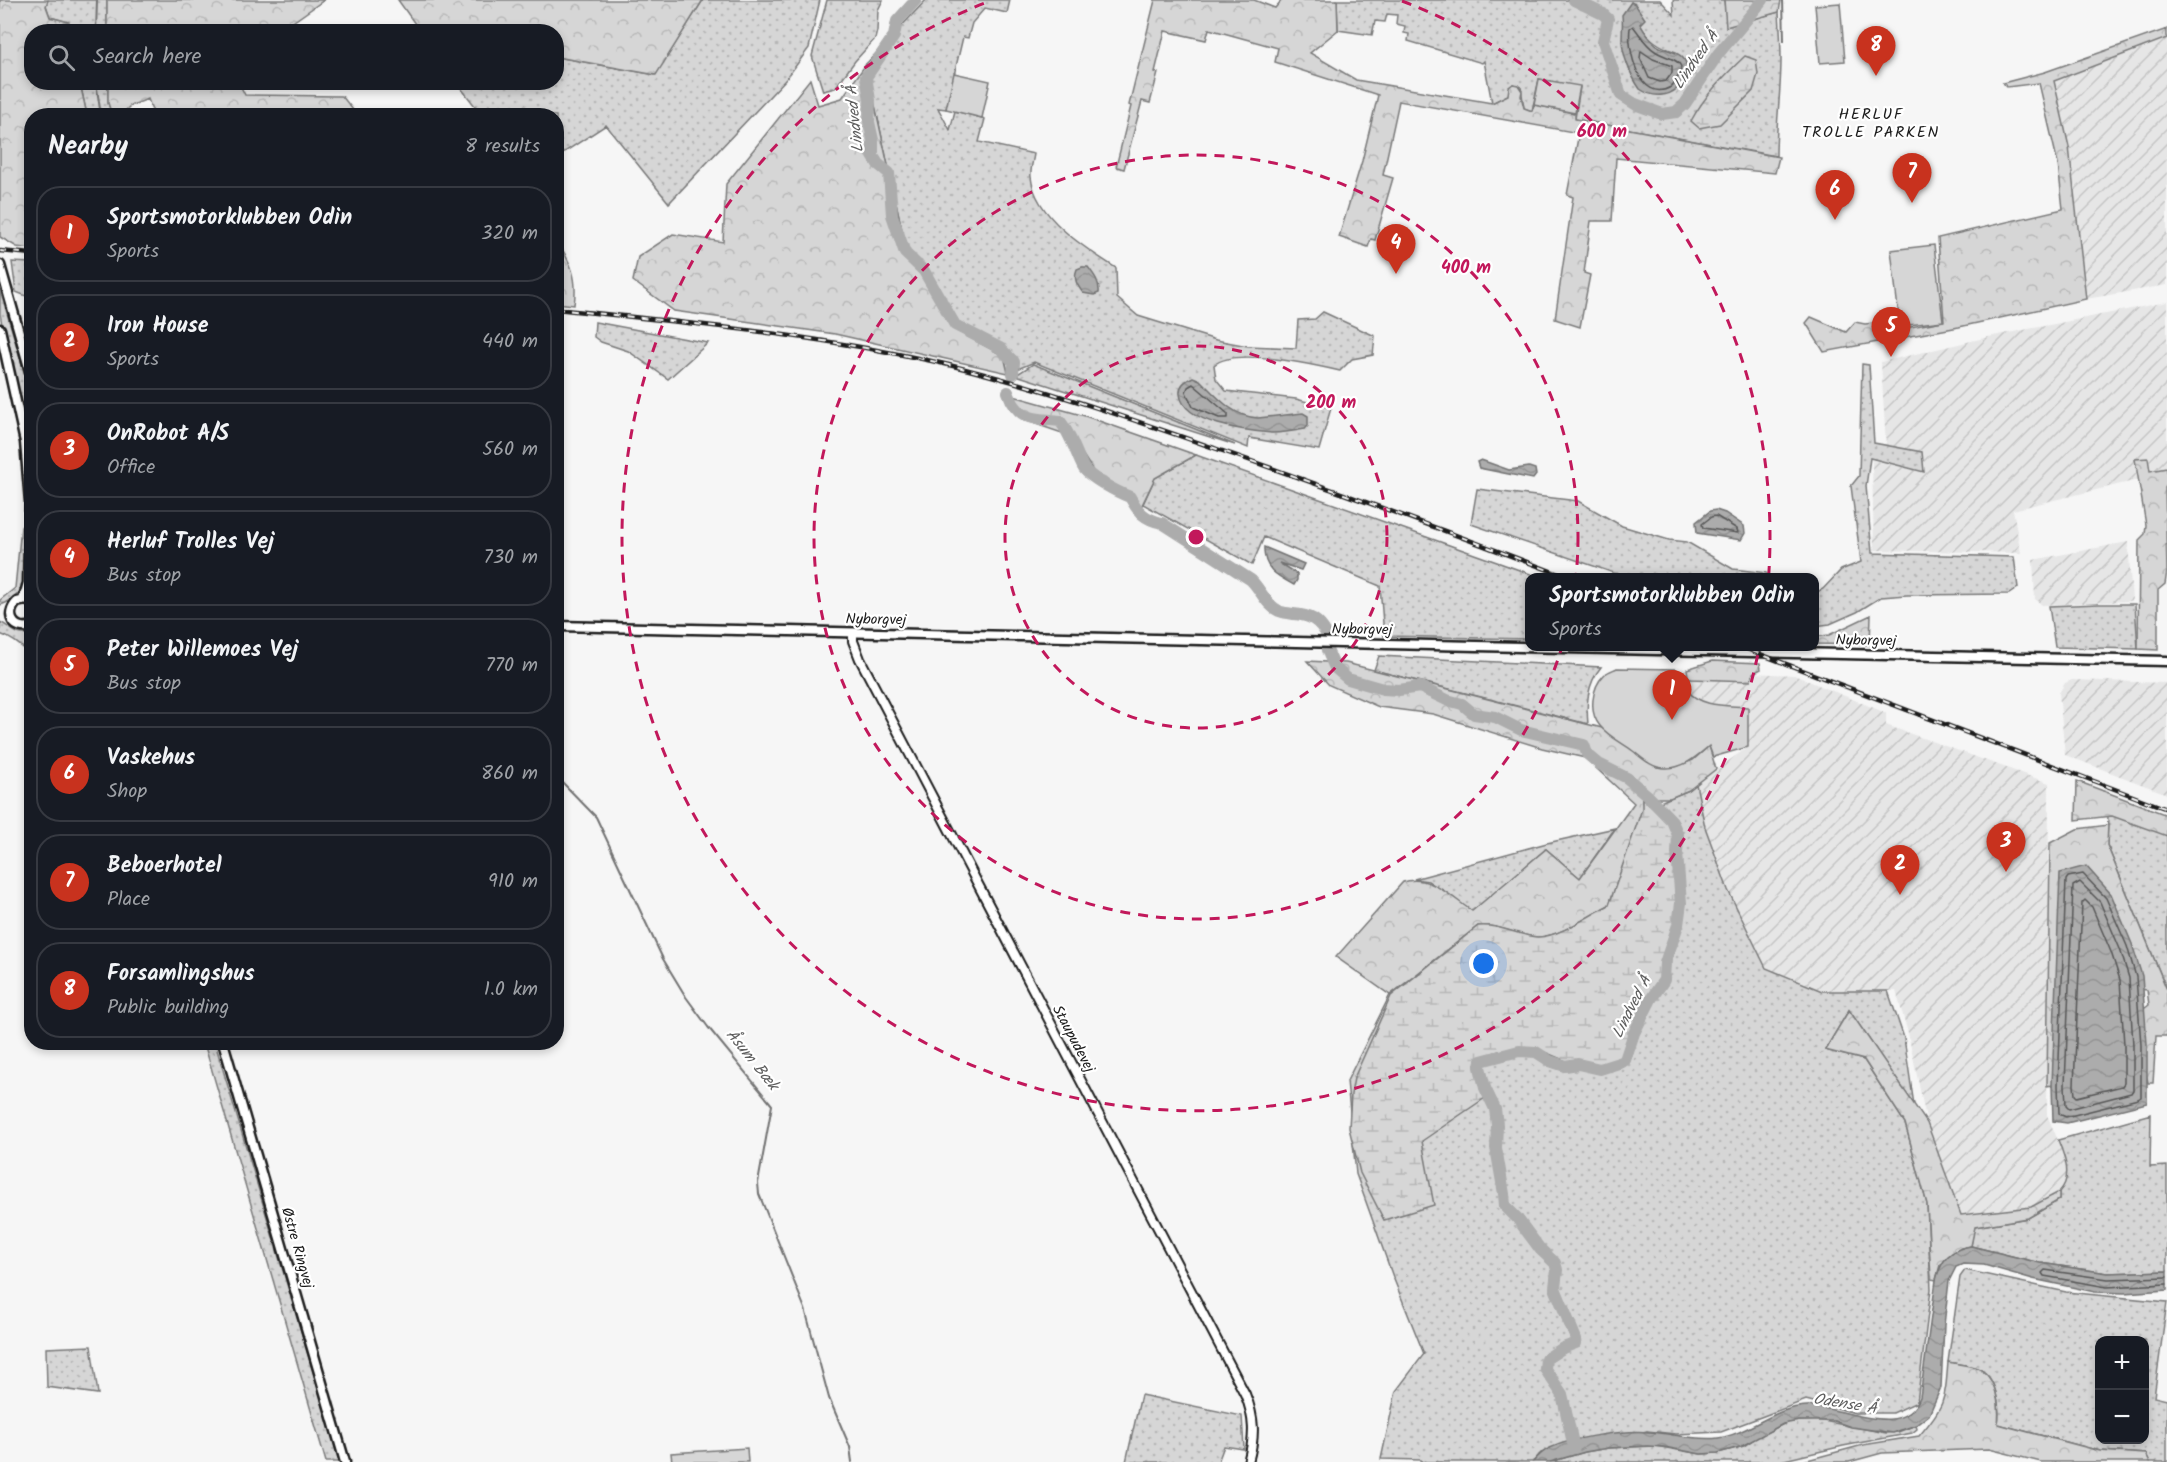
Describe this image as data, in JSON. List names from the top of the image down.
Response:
{
  "streets": {
    "main road": ["Nyborgvej", "Østre Ringvej"],
    "street": ["Staupudevej"]
  },
  "crossings": [
    ["Nyborgvej", "Staupudevej"]
  ],
  "districts": ["HERLUF TROLLE PARKEN"],
  "water": ["Lindved Å", "Åsum Bæk", "Odense Å"],
  "page": {
    "search": "Search here",
    "pins": [
      "8",
      "7",
      "6",
      "4",
      "5",
      "1",
      "3",
      "2"
    ],
    "heading": ["Nearby", "8 results"],
    "list": [
      {
        "mark": "1",
        "name": "Sportsmotorklubben Odin",
        "note": "Sports",
        "value": "320 m"
      },
      {
        "mark": "2",
        "name": "Iron House",
        "note": "Sports",
        "value": "440 m"
      },
      {
        "mark": "3",
        "name": "OnRobot A/S",
        "note": "Office",
        "value": "560 m"
      },
      {
        "mark": "4",
        "name": "Herluf Trolles Vej",
        "note": "Bus stop",
        "value": "730 m"
      },
      {
        "mark": "5",
        "name": "Peter Willemoes Vej",
        "note": "Bus stop",
        "value": "770 m"
      },
      {
        "mark": "6",
        "name": "Vaskehus",
        "note": "Shop",
        "value": "860 m"
      },
      {
        "mark": "7",
        "name": "Beboerhotel",
        "note": "Place",
        "value": "910 m"
      },
      {
        "mark": "8",
        "name": "Forsamlingshus",
        "note": "Public building",
        "value": "1.0 km"
      }
    ],
    "popup": ["Sportsmotorklubben Odin", "Sports"],
    "map_buttons": ["+", "−"]
  },
  "rings": ["600 m", "400 m", "200 m"]
}
